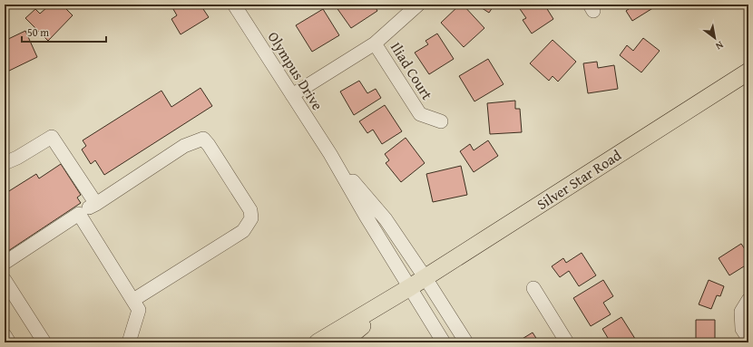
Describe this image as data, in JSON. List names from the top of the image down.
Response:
{
  "streets": {
    "main road": ["Silver Star Road"],
    "street": ["Olympus Drive", "Iliad Court"]
  },
  "crossings": [
    ["Olympus Drive", "Silver Star Road"]
  ],
  "scale_bar": "50 m",
  "north": "bottom right"
}
